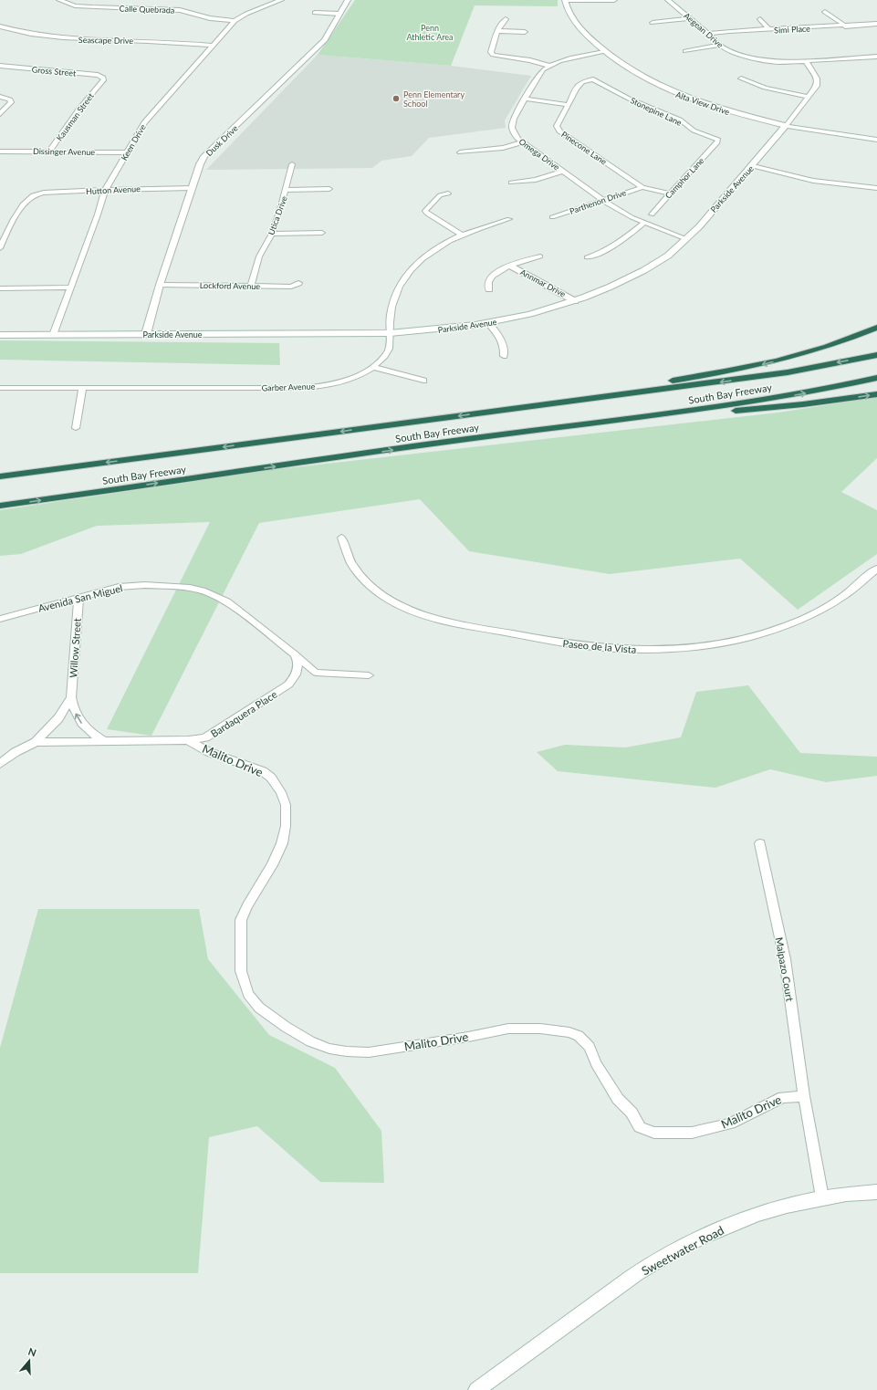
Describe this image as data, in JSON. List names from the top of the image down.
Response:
{
  "streets": {
    "highway": ["South Bay Freeway"],
    "main road": [
      "Alta View Drive",
      "Dusk Drive",
      "Parkside Avenue",
      "Sweetwater Road"
    ],
    "street": [
      "Calle Quebrada",
      "Simi Place",
      "Aegean Drive",
      "Seascape Drive",
      "Gross Street",
      "Stonepine Lane",
      "Kausman Street",
      "Keen Drive",
      "Pinecone Lane",
      "Dissinger Avenue",
      "Omega Drive",
      "Camphor Lane",
      "Hutton Avenue",
      "Parthenon Drive",
      "Utica Drive",
      "Annmar Drive",
      "Lockford Avenue",
      "Garber Avenue",
      "Avenida San Miguel",
      "Paseo de la Vista",
      "Willow Street",
      "Bardaquera Place",
      "Malito Drive",
      "Malpazo Court"
    ]
  },
  "crossings": [
    ["Calle Quebrada", "Keen Drive"],
    ["Simi Place", "Aegean Drive"],
    ["Aegean Drive", "Parkside Avenue"],
    ["Seascape Drive", "Keen Drive"],
    ["Gross Street", "Kausman Street"],
    ["Alta View Drive", "Omega Drive"],
    ["Alta View Drive", "Parkside Avenue"],
    ["Stonepine Lane", "Pinecone Lane"],
    ["Stonepine Lane", "Camphor Lane"],
    ["Kausman Street", "Dissinger Avenue"],
    ["Dusk Drive", "Parkside Avenue"],
    ["Dusk Drive", "Hutton Avenue"],
    ["Dusk Drive", "Lockford Avenue"],
    ["Keen Drive", "Dissinger Avenue"],
    ["Keen Drive", "Parkside Avenue"],
    ["Keen Drive", "Hutton Avenue"],
    ["Pinecone Lane", "Camphor Lane"],
    ["Pinecone Lane", "Parthenon Drive"],
    ["Omega Drive", "Parkside Avenue"],
    ["Omega Drive", "Parthenon Drive"],
    ["Parkside Avenue", "Annmar Drive"],
    ["Parkside Avenue", "Garber Avenue"],
    ["Utica Drive", "Lockford Avenue"],
    ["Avenida San Miguel", "Willow Street"],
    ["Avenida San Miguel", "Bardaquera Place"],
    ["Willow Street", "Bardaquera Place"],
    ["Bardaquera Place", "Malito Drive"],
    ["Malito Drive", "Malpazo Court"]
  ],
  "parks": ["Penn Athletic Area"],
  "places": ["Penn Elementary School"],
  "north": "top"
}
